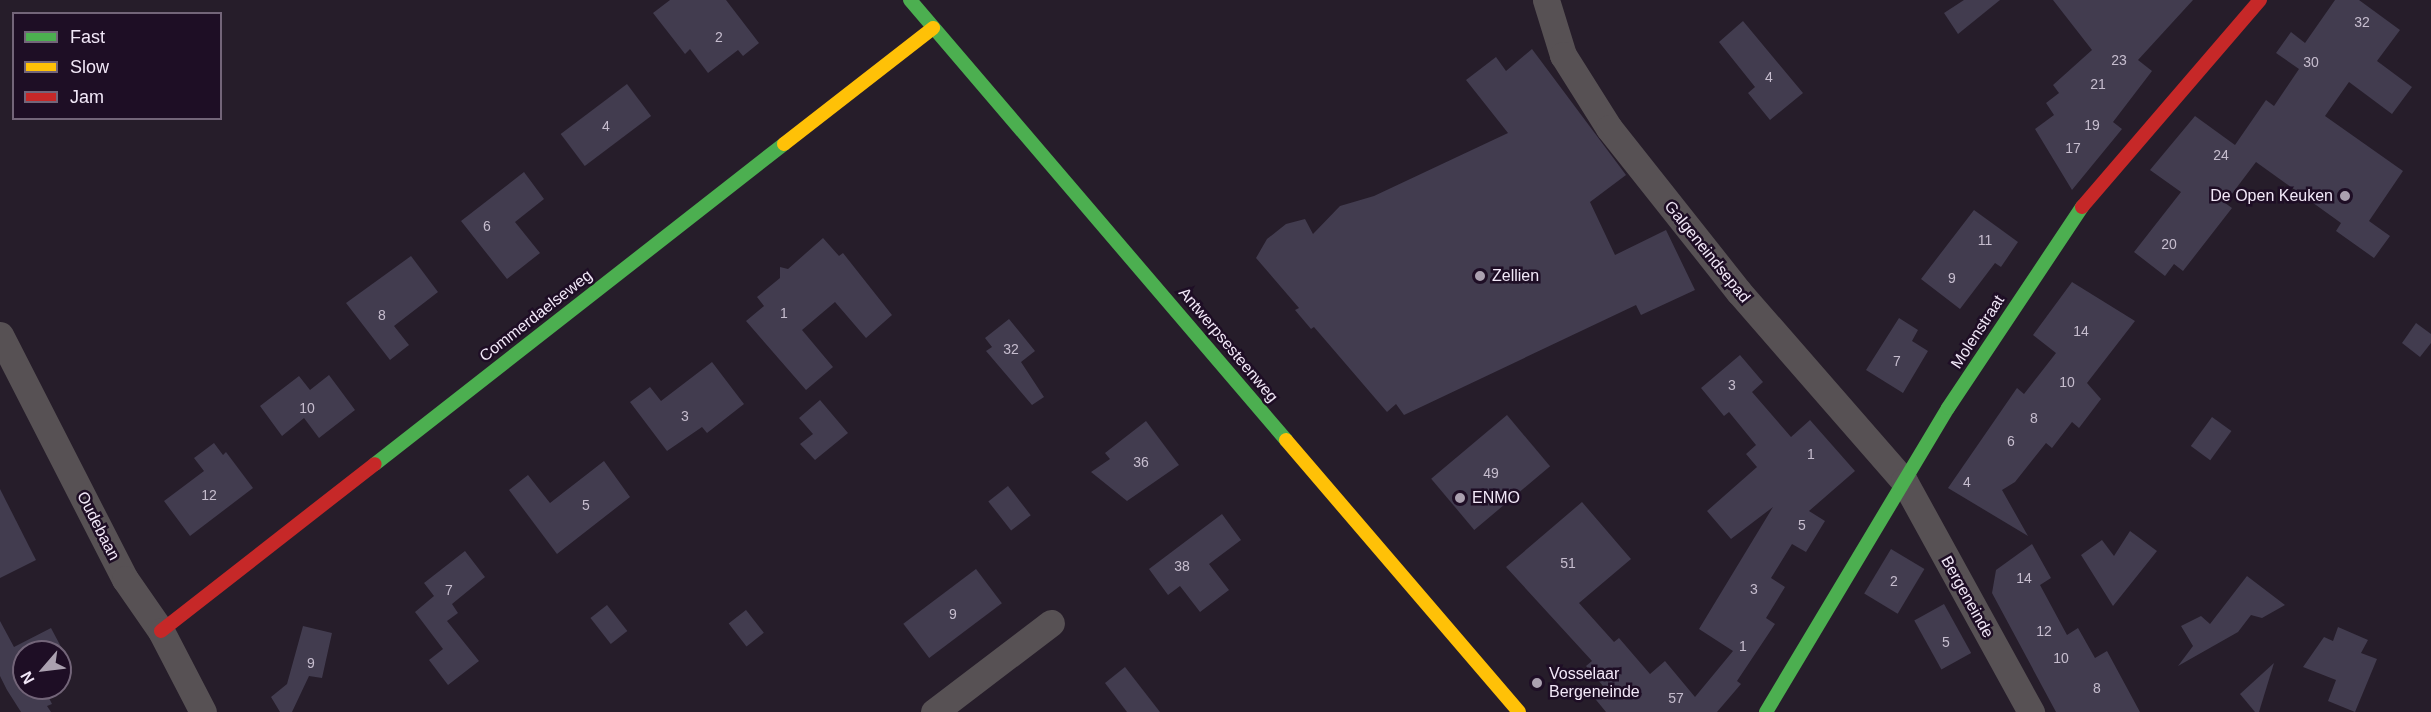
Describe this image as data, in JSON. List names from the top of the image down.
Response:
{
  "streets": {
    "street": [
      "Galgeneindsepad",
      "Commerdaelseweg",
      "Molenstraat",
      "Antwerpsesteenweg",
      "Oudebaan",
      "Bergeneinde"
    ]
  },
  "crossings": [
    ["Galgeneindsepad", "Molenstraat"],
    ["Galgeneindsepad", "Bergeneinde"],
    ["Commerdaelseweg", "Antwerpsesteenweg"],
    ["Commerdaelseweg", "Oudebaan"],
    ["Molenstraat", "Bergeneinde"]
  ],
  "places": [
    "De Open Keuken",
    "Zellien",
    "ENMO",
    "Vosselaar Bergeneinde"
  ],
  "house_numbers": [
    "32",
    "2",
    "23",
    "30",
    "4",
    "21",
    "19",
    "4",
    "17",
    "24",
    "6",
    "11",
    "20",
    "9",
    "1",
    "8",
    "14",
    "32",
    "7",
    "10",
    "3",
    "10",
    "3",
    "8",
    "6",
    "1",
    "36",
    "49",
    "4",
    "12",
    "5",
    "5",
    "51",
    "38",
    "14",
    "2",
    "3",
    "7",
    "9",
    "12",
    "5",
    "1",
    "10",
    "9",
    "8",
    "57"
  ],
  "legend": ["Fast", "Slow", "Jam"],
  "north": "bottom left"
}
